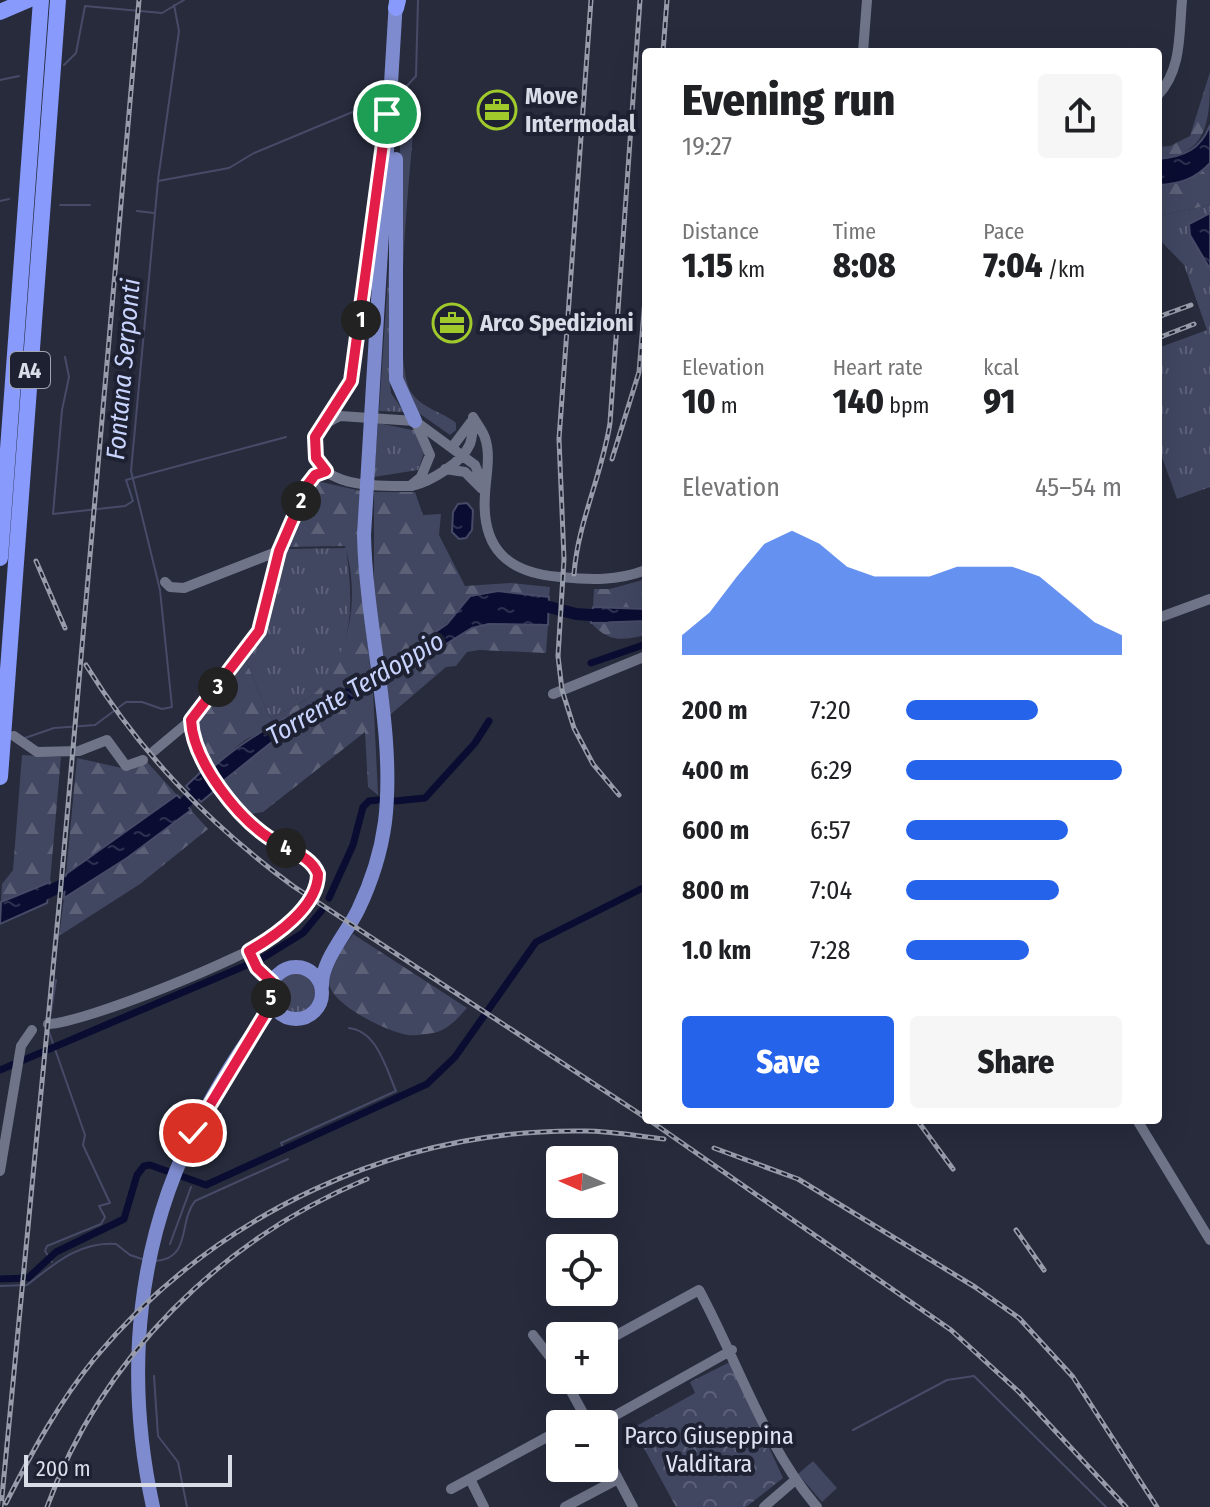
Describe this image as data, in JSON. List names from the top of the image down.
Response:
{
  "streets": {
    "highway": ["A4"]
  },
  "water": ["Fontana Serponti", "Torrente Terdoppio"],
  "parks": ["Parco Giuseppina Valditara"],
  "places": {
    "office": ["Move Intermodal", "Arco Spedizioni"]
  },
  "scale_bar": "200 m",
  "north": "left",
  "page": {
    "heading": ["Evening run", "19:27"],
    "stats": [
      ["Distance", "1.15 km"],
      ["Time", "8:08"],
      ["Pace", "7:04 /km"],
      ["Elevation", "10 m"],
      ["Heart rate", "140 bpm"],
      ["kcal", "91"]
    ],
    "pins": [
      "1",
      "2",
      "3",
      "4",
      "5"
    ],
    "chart": ["Elevation", "45–54 m"],
    "list": [
      {
        "name": "200 m",
        "note": "7:20"
      },
      {
        "name": "400 m",
        "note": "6:29"
      },
      {
        "name": "600 m",
        "note": "6:57"
      },
      {
        "name": "800 m",
        "note": "7:04"
      },
      {
        "name": "1.0 km",
        "note": "7:28"
      }
    ],
    "buttons": ["Save", "Share"],
    "map_buttons": ["+", "−"],
    "scale": "200 m"
  }
}
